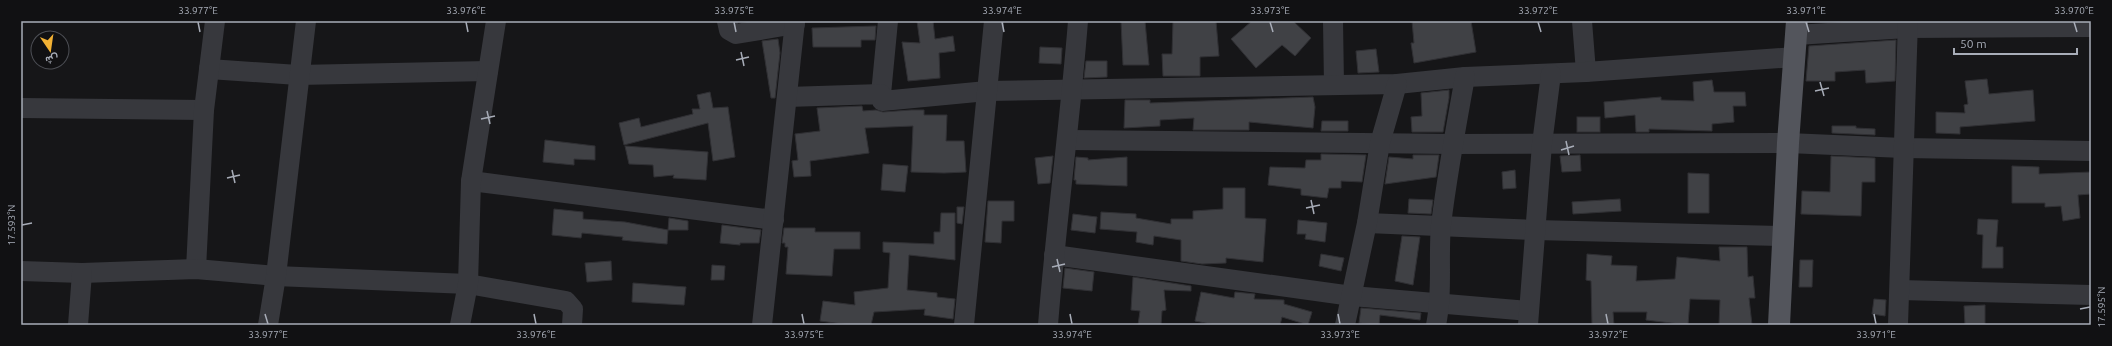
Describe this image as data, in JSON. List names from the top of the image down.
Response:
{
  "scale_bar": "50 m",
  "north": "bottom",
  "coordinates": [
    "33.977°E",
    "33.976°E",
    "33.975°E",
    "33.974°E",
    "33.973°E",
    "33.972°E",
    "33.971°E",
    "33.970°E",
    "17.593°N",
    "17.595°N"
  ]
}
